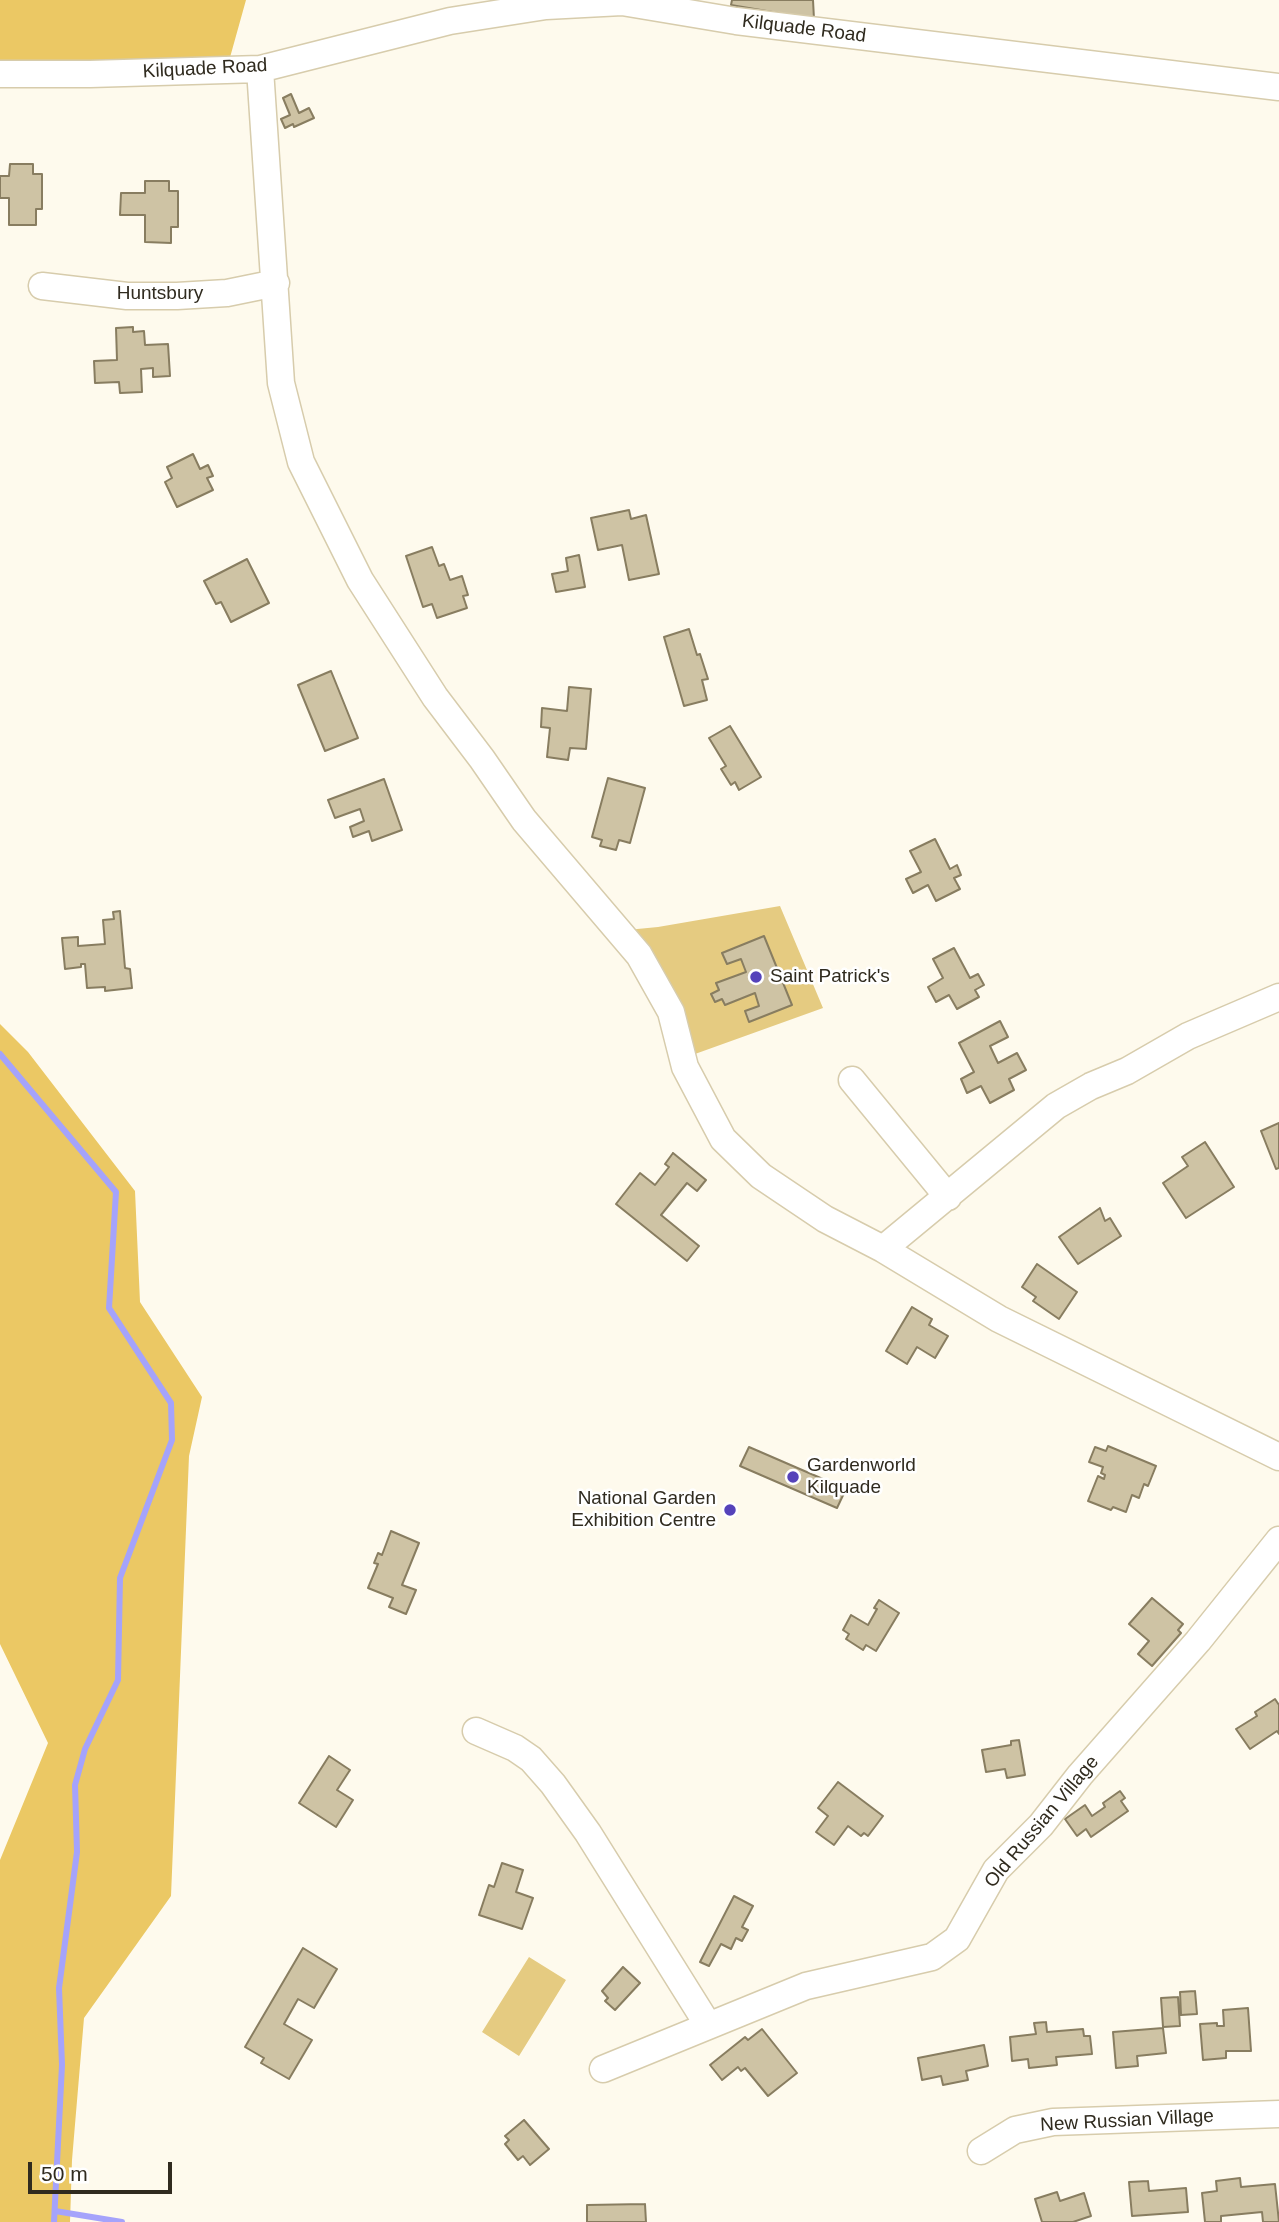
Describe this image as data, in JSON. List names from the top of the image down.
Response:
{
  "streets": {
    "street": [
      "Kilquade Road",
      "Huntsbury",
      "Old Russian Village",
      "New Russian Village"
    ]
  },
  "places": ["Saint Patrick's", "Gardenworld Kilquade", "National Garden Exhibition Centre"],
  "scale_bar": "50 m"
}
